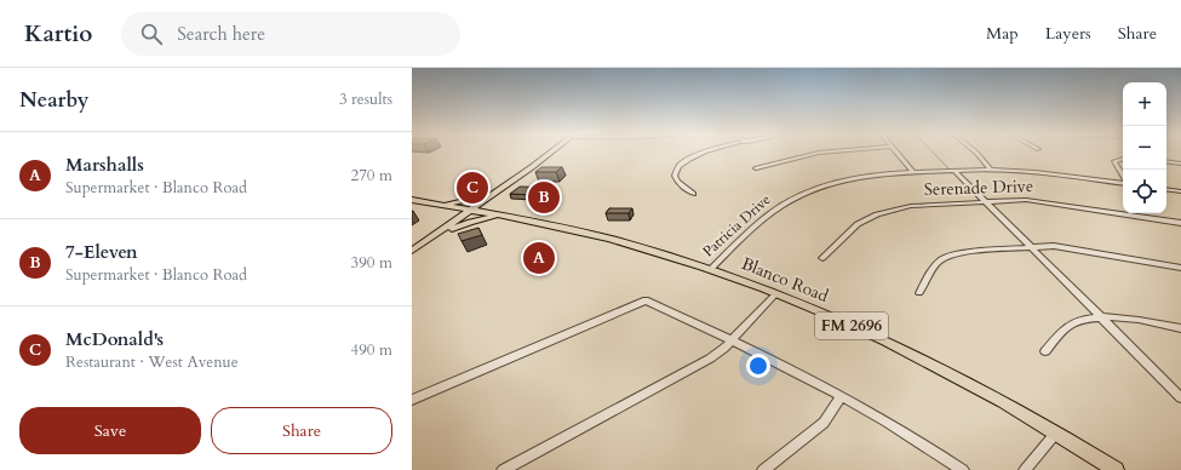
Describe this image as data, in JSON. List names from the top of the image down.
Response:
{
  "streets": {
    "main road": ["Blanco Road", "FM 2696"],
    "street": ["Serenade Drive", "Patricia Drive"]
  },
  "crossings": [
    ["Patricia Drive", "Blanco Road"]
  ],
  "page": {
    "header": "Kartio",
    "search": "Search here",
    "nav": ["Map", "Layers", "Share"],
    "heading": ["Nearby", "3 results"],
    "map_buttons": ["+", "−"],
    "list": [
      {
        "mark": "A",
        "name": "Marshalls",
        "note": "Supermarket · Blanco Road",
        "value": "270 m"
      },
      {
        "mark": "B",
        "name": "7-Eleven",
        "note": "Supermarket · Blanco Road",
        "value": "390 m"
      },
      {
        "mark": "C",
        "name": "McDonald's",
        "note": "Restaurant · West Avenue",
        "value": "490 m"
      }
    ],
    "pins": ["C", "B", "A"],
    "buttons": ["Save", "Share"]
  }
}
